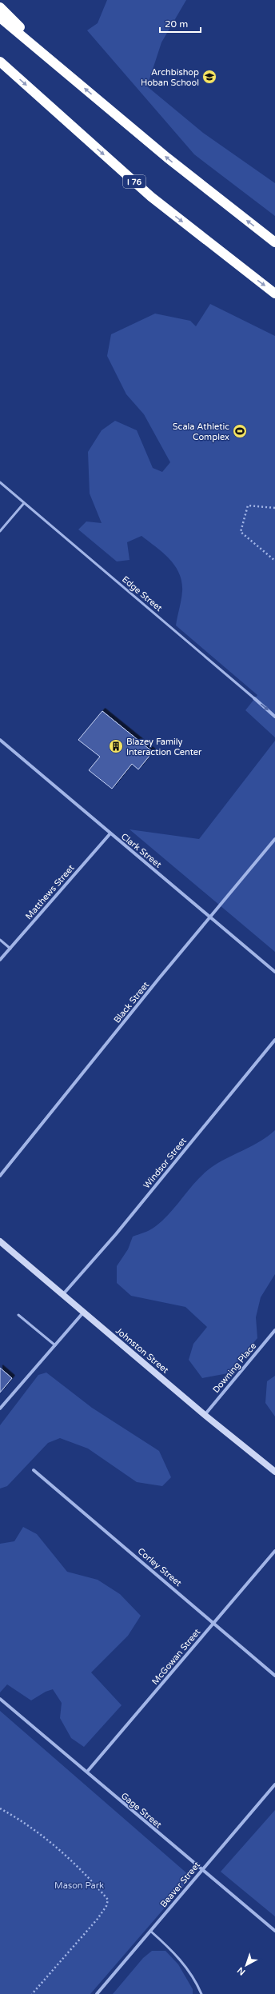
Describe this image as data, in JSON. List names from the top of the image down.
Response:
{
  "streets": {
    "highway": ["I 76"],
    "main road": ["Johnston Street"],
    "street": [
      "Edge Street",
      "Clark Street",
      "Matthews Street",
      "Black Street",
      "Windsor Street",
      "Downing Place",
      "Corley Street",
      "McGowan Street",
      "Gage Street",
      "Beaver Street"
    ]
  },
  "crossings": [
    ["Clark Street", "Matthews Street"],
    ["Clark Street", "Black Street"],
    ["Windsor Street", "Johnston Street"],
    ["Johnston Street", "Downing Place"],
    ["Corley Street", "McGowan Street"],
    ["McGowan Street", "Gage Street"],
    ["Gage Street", "Beaver Street"]
  ],
  "parks": ["Mason Park"],
  "places": {
    "school or university": ["Archbishop Hoban School"],
    "sports": ["Scala Athletic Complex"],
    "building": ["Blazey Family Interaction Center"]
  },
  "scale_bar": "20 m",
  "north": "bottom left"
}
